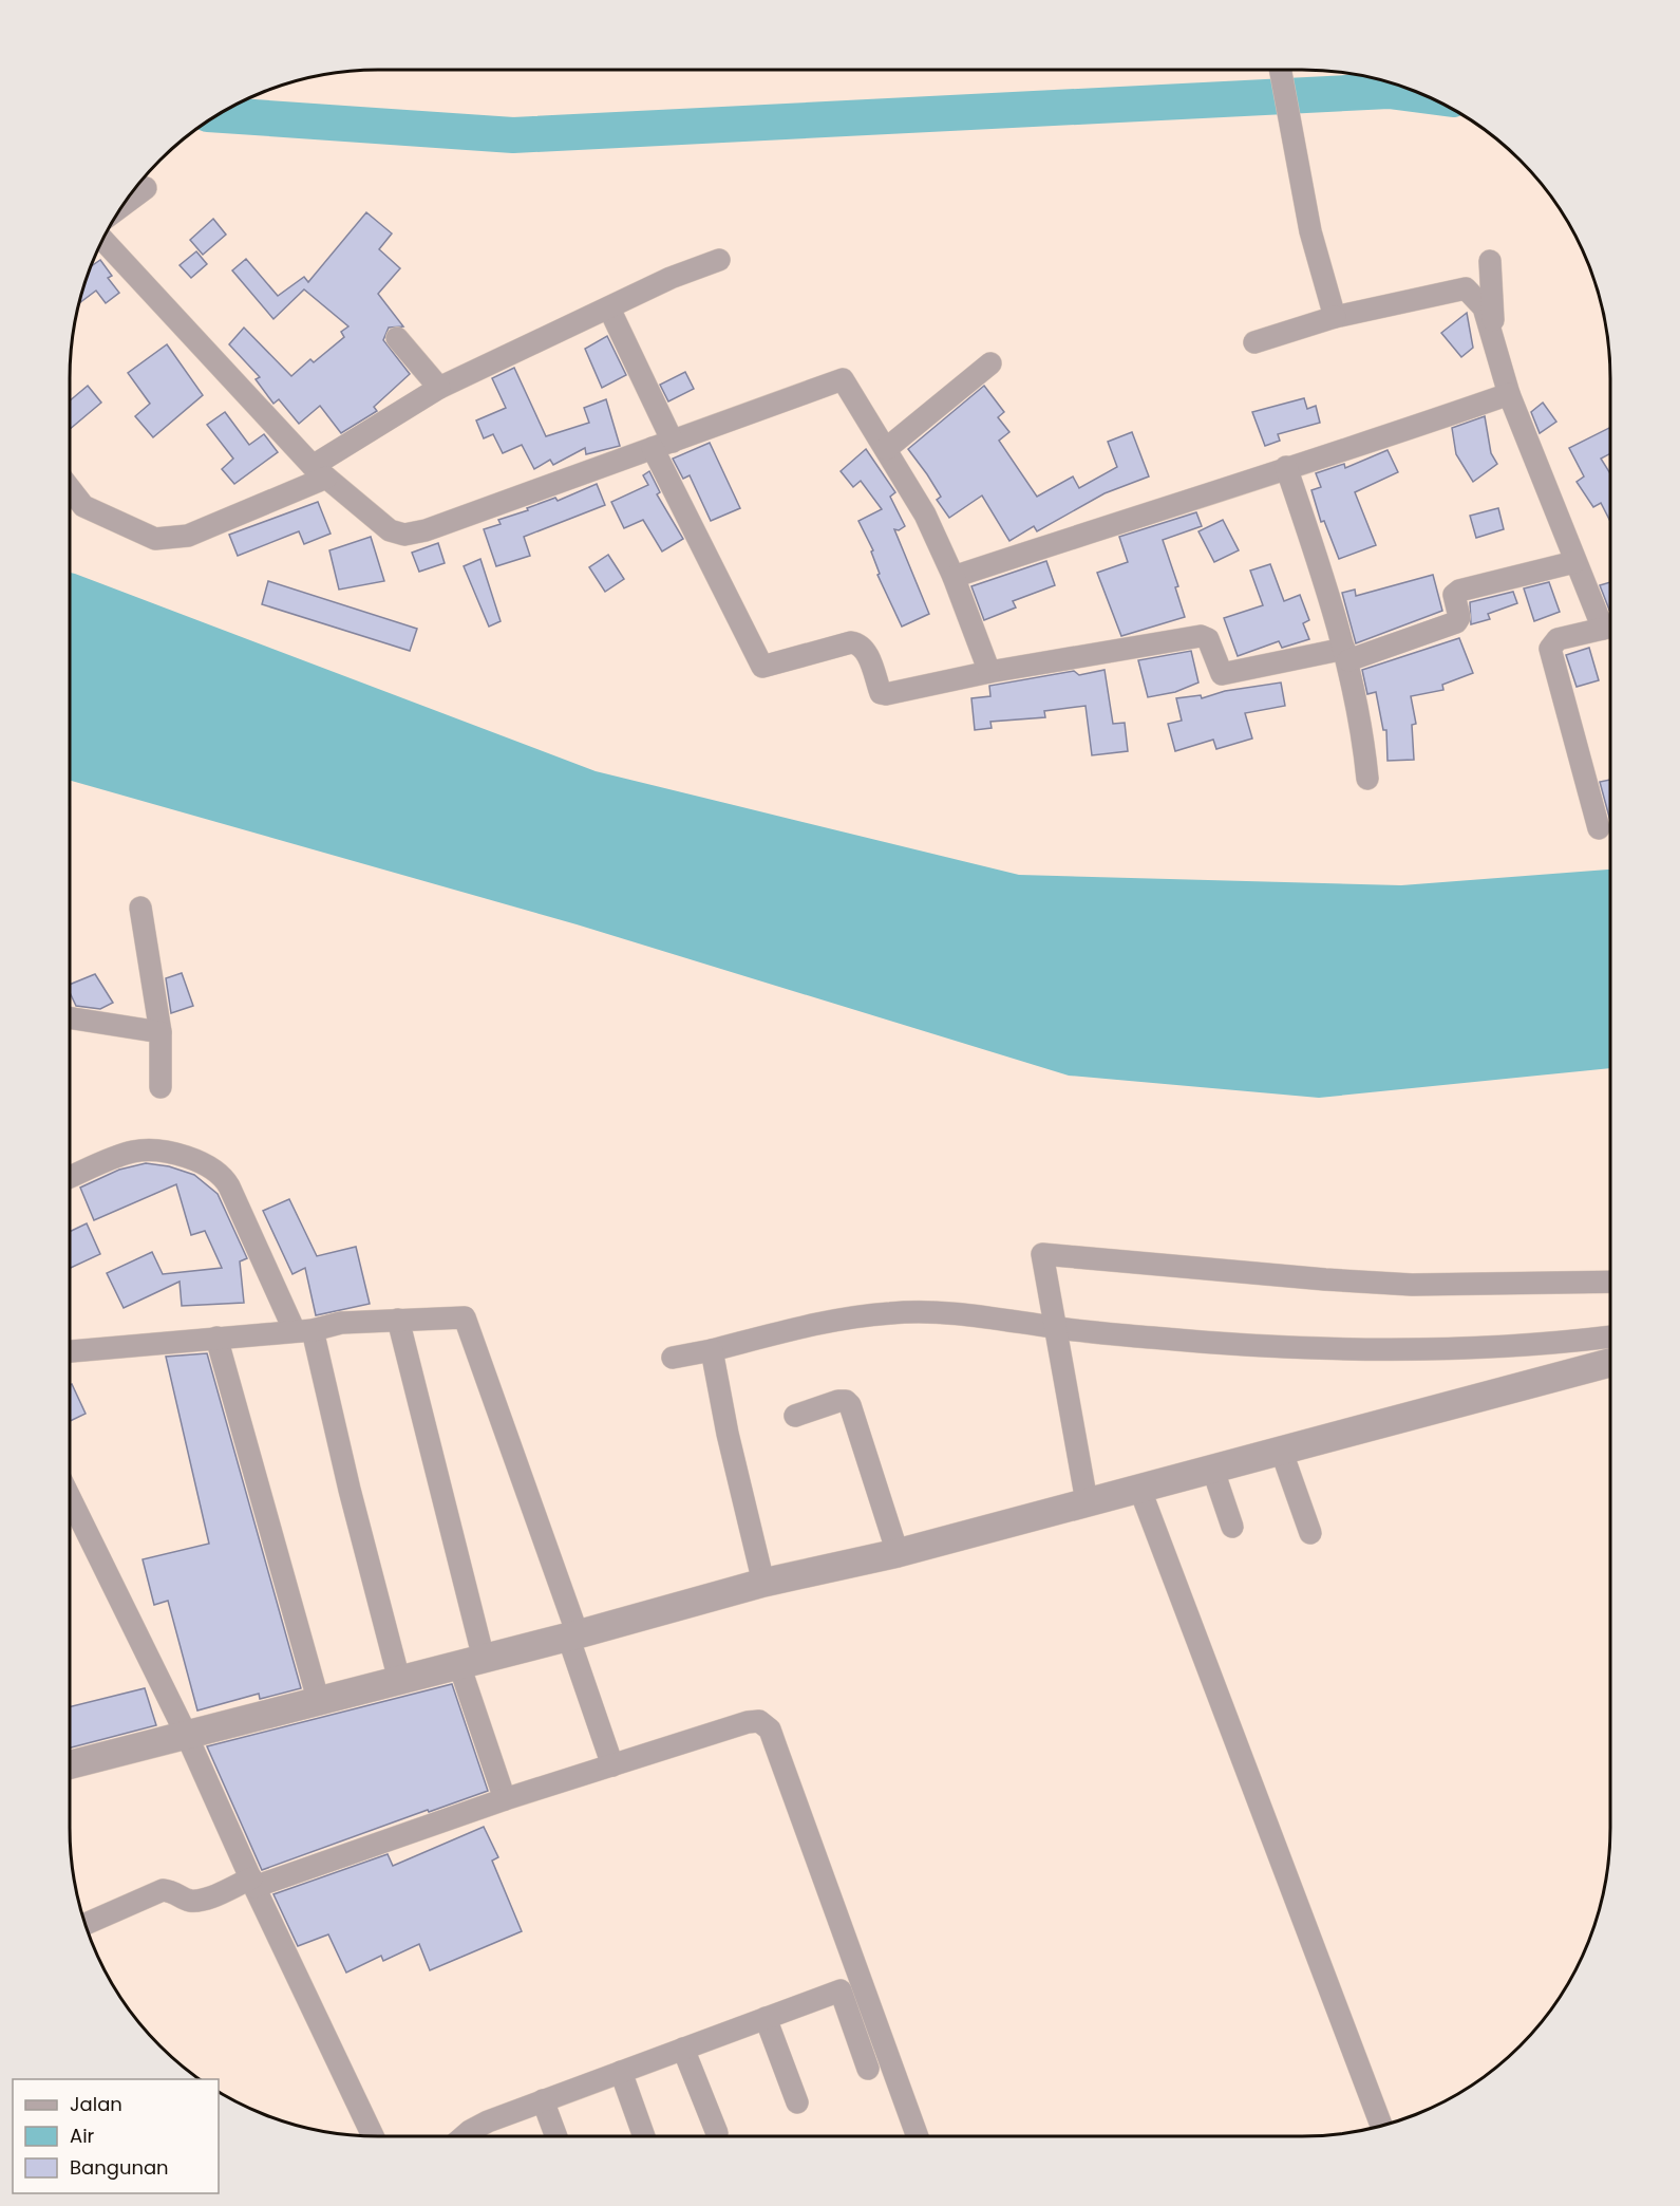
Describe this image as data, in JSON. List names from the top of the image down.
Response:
{
  "legend": ["Jalan", "Air", "Bangunan"]
}
